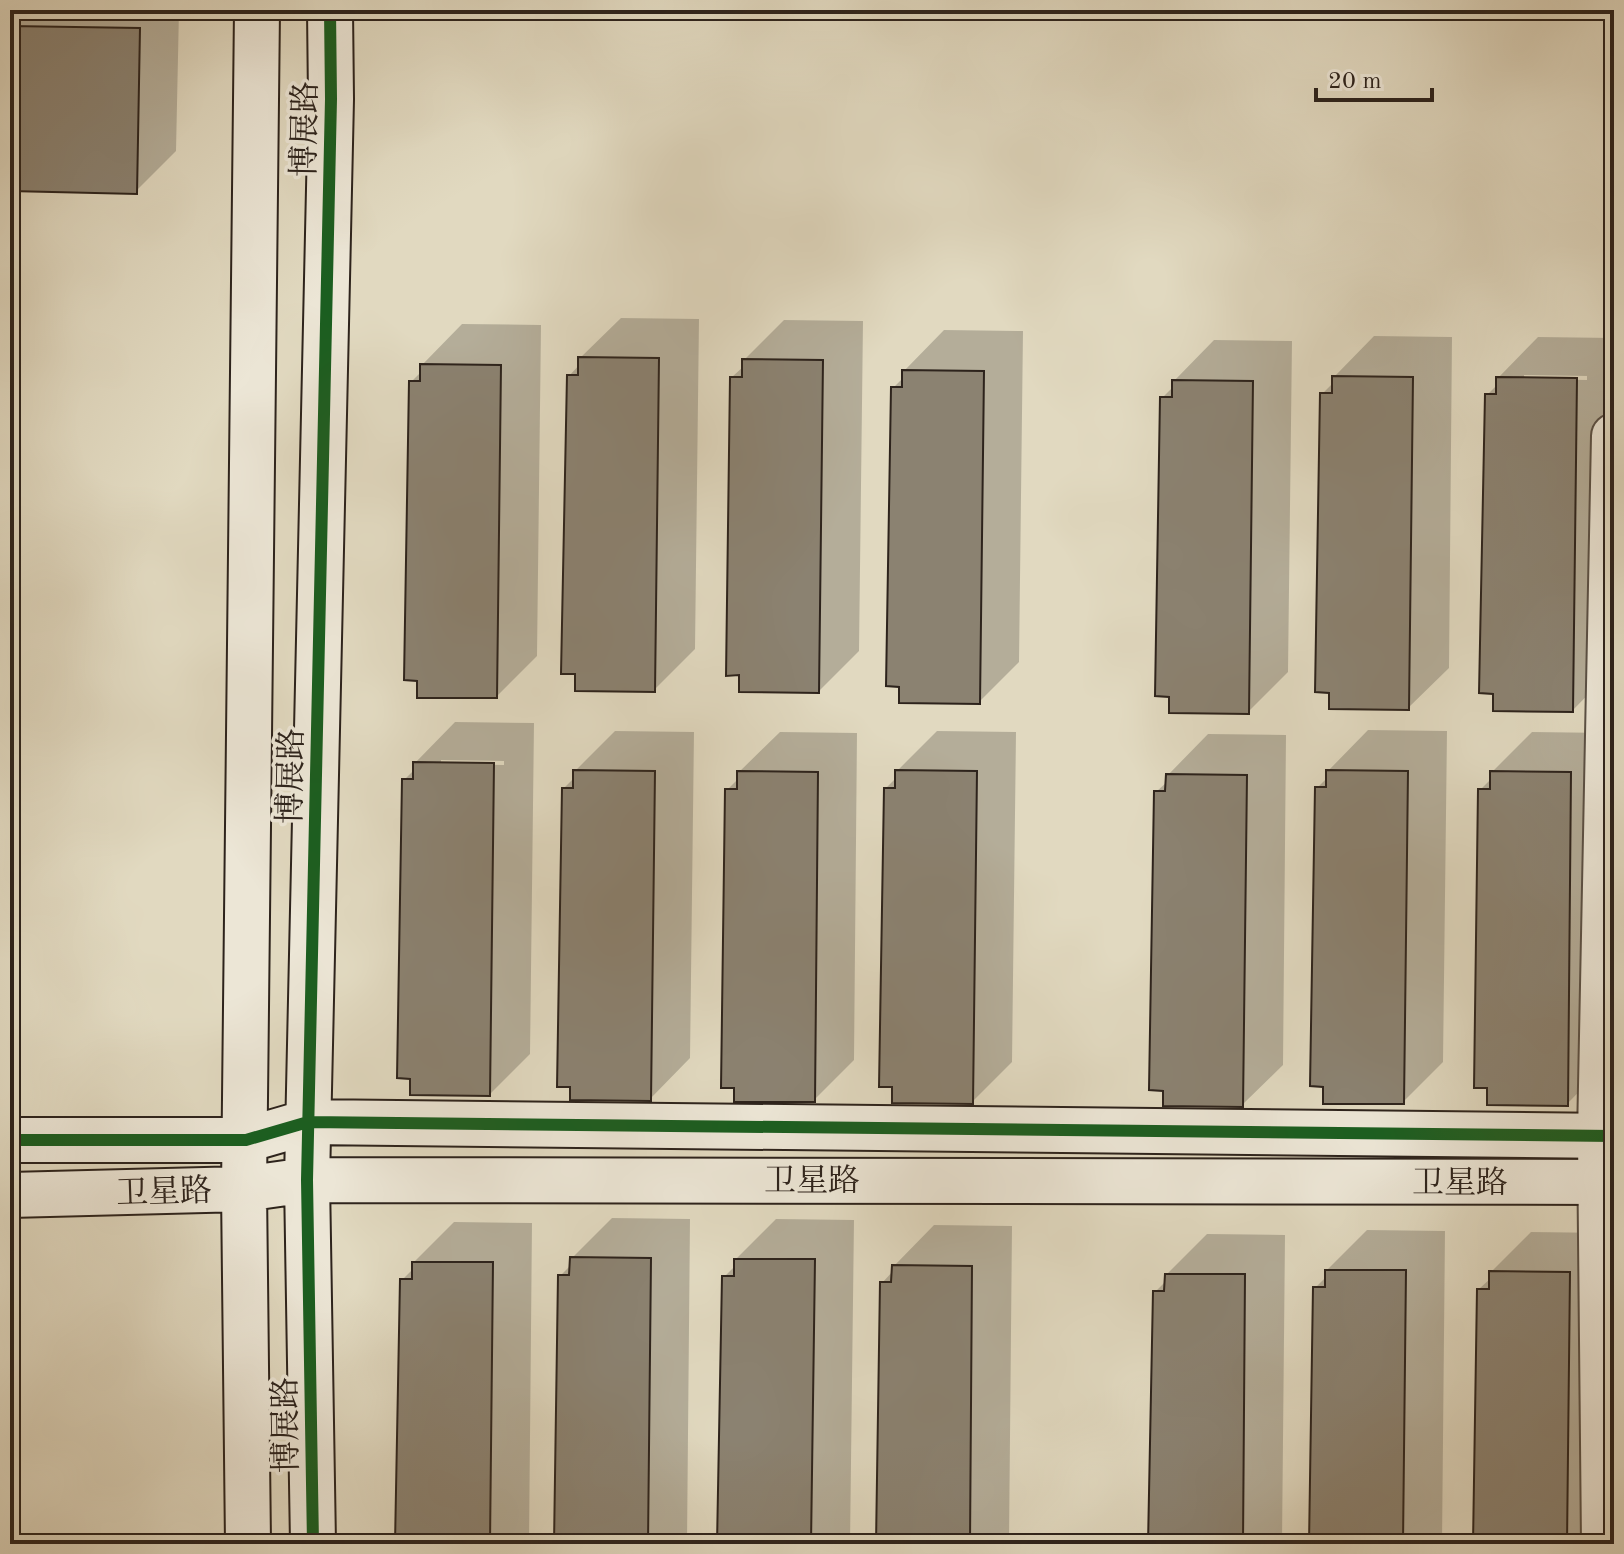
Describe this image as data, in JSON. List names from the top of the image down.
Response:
{
  "streets": {
    "street": ["博展路", "卫星路"]
  },
  "crossings": [
    ["博展路", "卫星路"]
  ],
  "scale_bar": "20 m"
}
